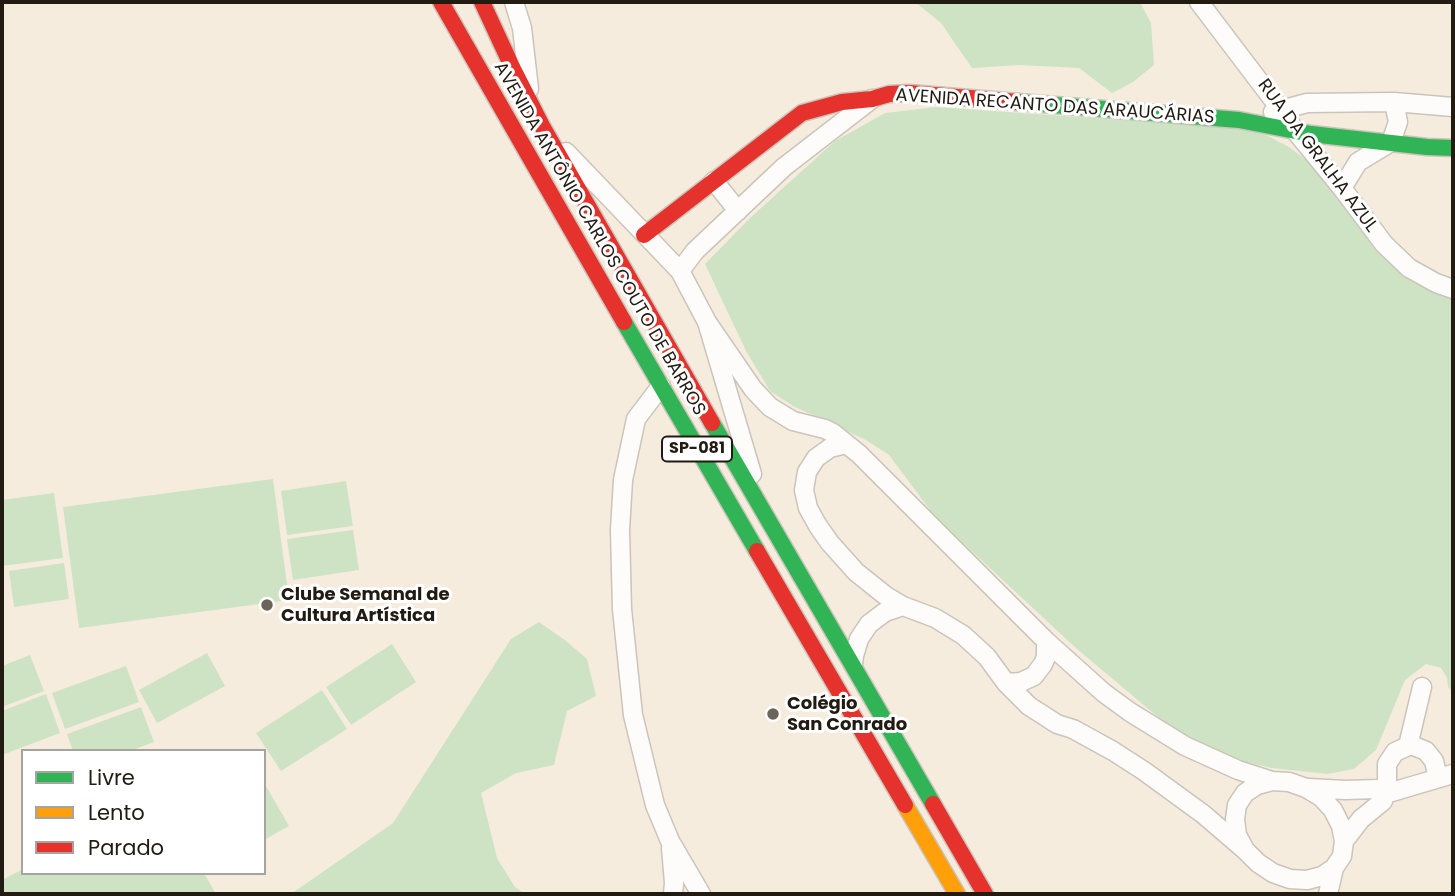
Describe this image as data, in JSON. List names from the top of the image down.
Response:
{
  "streets": {
    "main road": ["AVENIDA RECANTO DAS ARAUCÁRIAS", "AVENIDA ANTÔNIO CARLOS COUTO DE BARROS", "SP-081"],
    "street": ["RUA DA GRALHA AZUL"]
  },
  "crossings": [
    ["AVENIDA RECANTO DAS ARAUCÁRIAS", "RUA DA GRALHA AZUL"]
  ],
  "places": ["Clube Semanal de Cultura Artística", "Colégio San Conrado"],
  "legend": ["Livre", "Lento", "Parado"]
}
